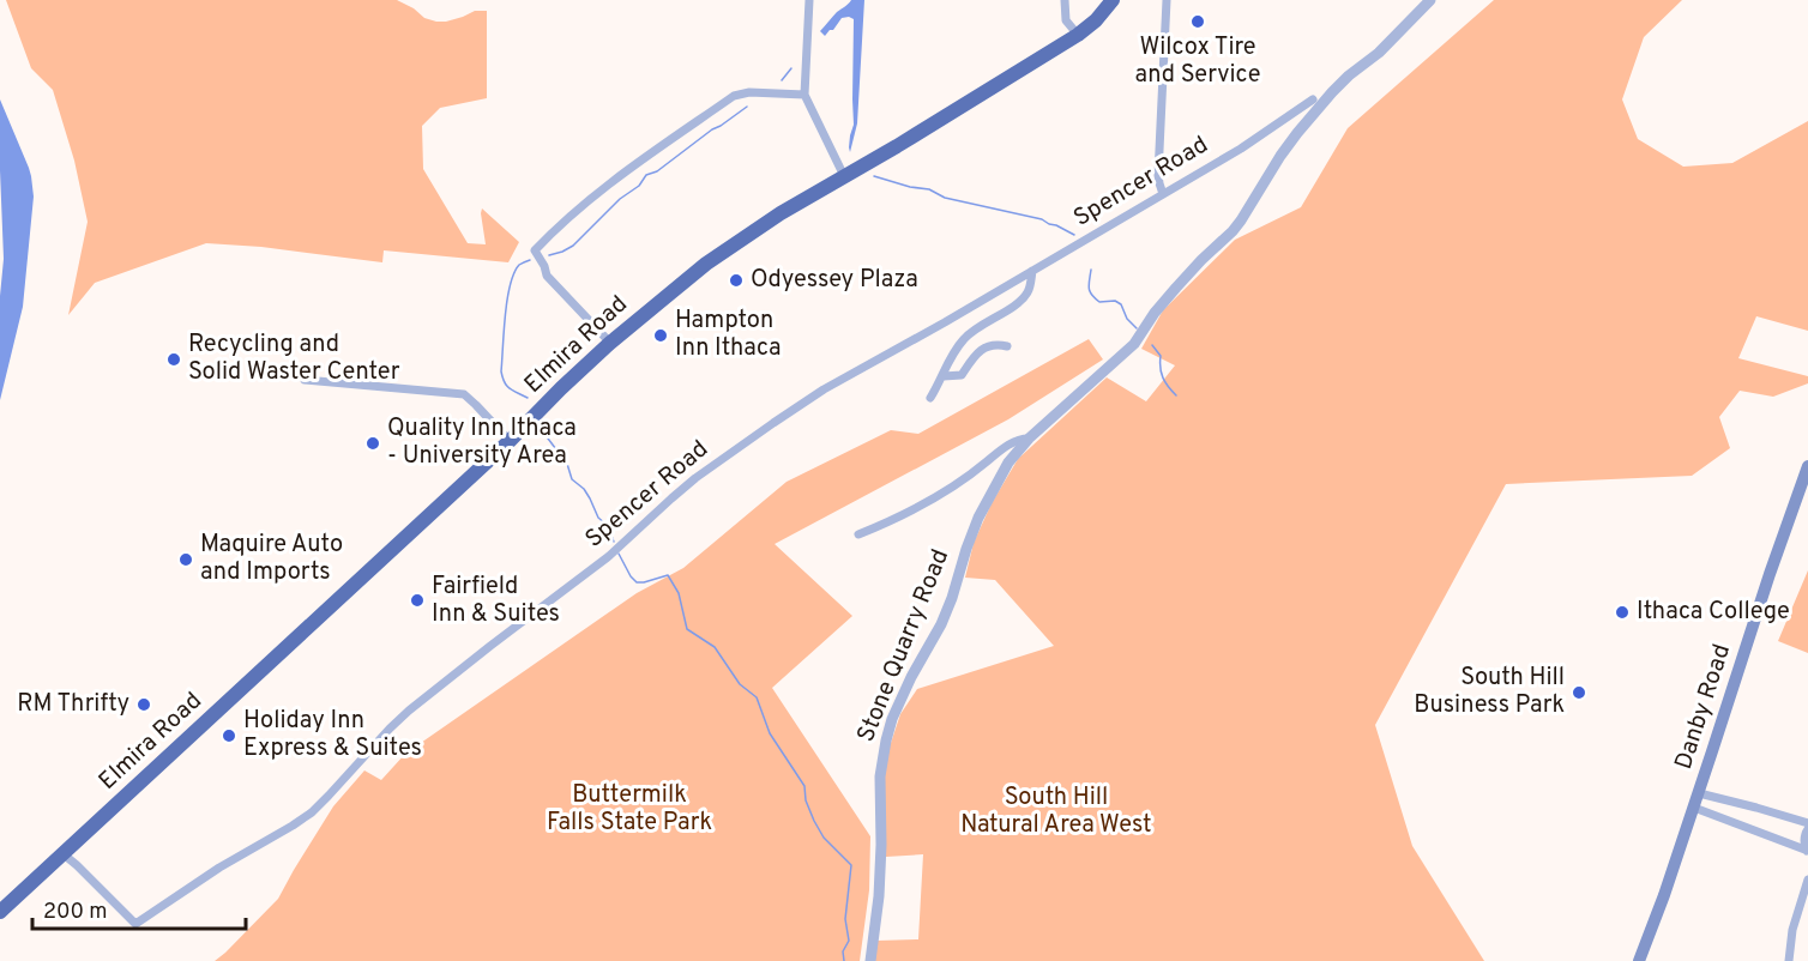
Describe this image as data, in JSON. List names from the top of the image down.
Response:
{
  "streets": {
    "highway": ["Elmira Road"],
    "main road": ["Danby Road"],
    "street": ["Spencer Road", "Stone Quarry Road"]
  },
  "crossings": [
    ["Spencer Road", "Elmira Road"]
  ],
  "parks": ["Buttermilk Falls State Park", "South Hill Natural Area West"],
  "places": [
    "Wilcox Tire and Service",
    "Odyessey Plaza",
    "Hampton Inn Ithaca",
    "Recycling and Solid Waster Center",
    "Quality Inn Ithaca - University Area",
    "Maquire Auto and Imports",
    "Fairfield Inn & Suites",
    "Ithaca College",
    "South Hill Business Park",
    "RM Thrifty",
    "Holiday Inn Express & Suites"
  ],
  "scale_bar": "200 m"
}
